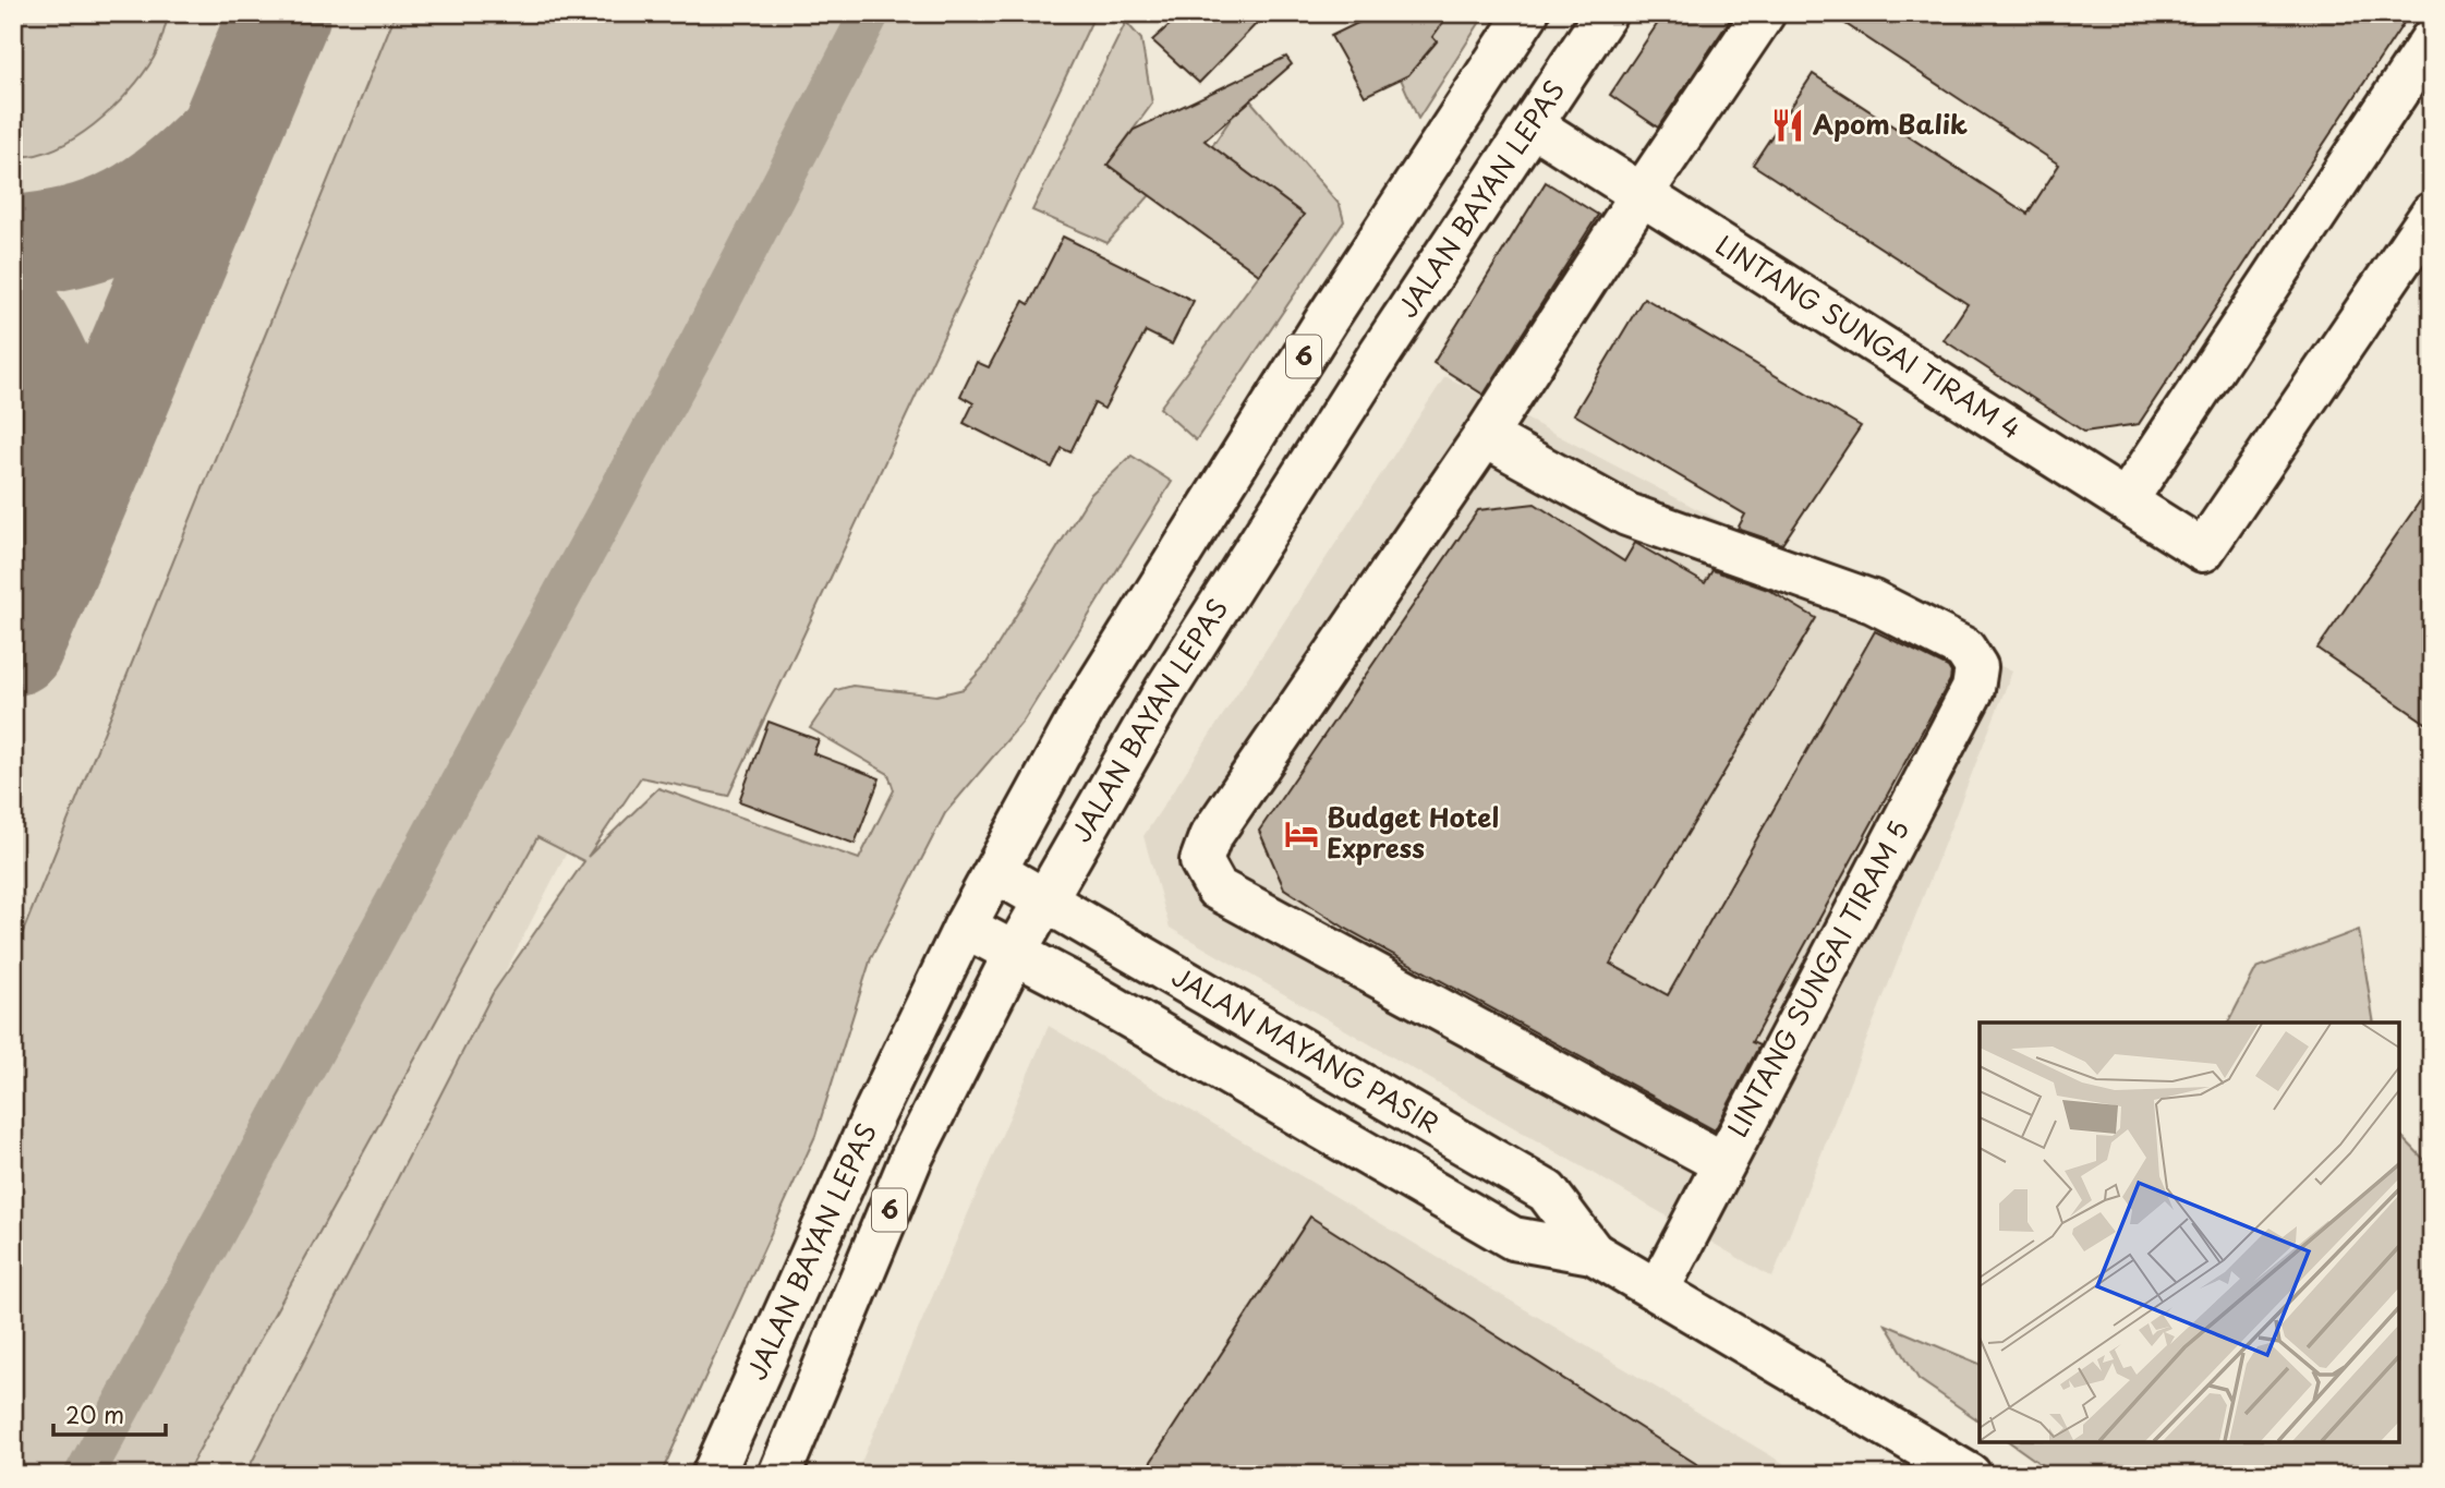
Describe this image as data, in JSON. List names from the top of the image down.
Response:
{
  "streets": {
    "main road": [
      "JALAN BAYAN LEPAS",
      "LINTANG SUNGAI TIRAM 4",
      "6",
      "LINTANG SUNGAI TIRAM 5",
      "JALAN MAYANG PASIR"
    ]
  },
  "crossings": [
    ["JALAN BAYAN LEPAS", "LINTANG SUNGAI TIRAM 4"],
    ["JALAN BAYAN LEPAS", "JALAN MAYANG PASIR"],
    ["LINTANG SUNGAI TIRAM 5", "JALAN MAYANG PASIR"]
  ],
  "places": {
    "restaurant": ["Apom Balik"],
    "hotel": ["Budget Hotel Express"]
  },
  "scale_bar": "20 m"
}
